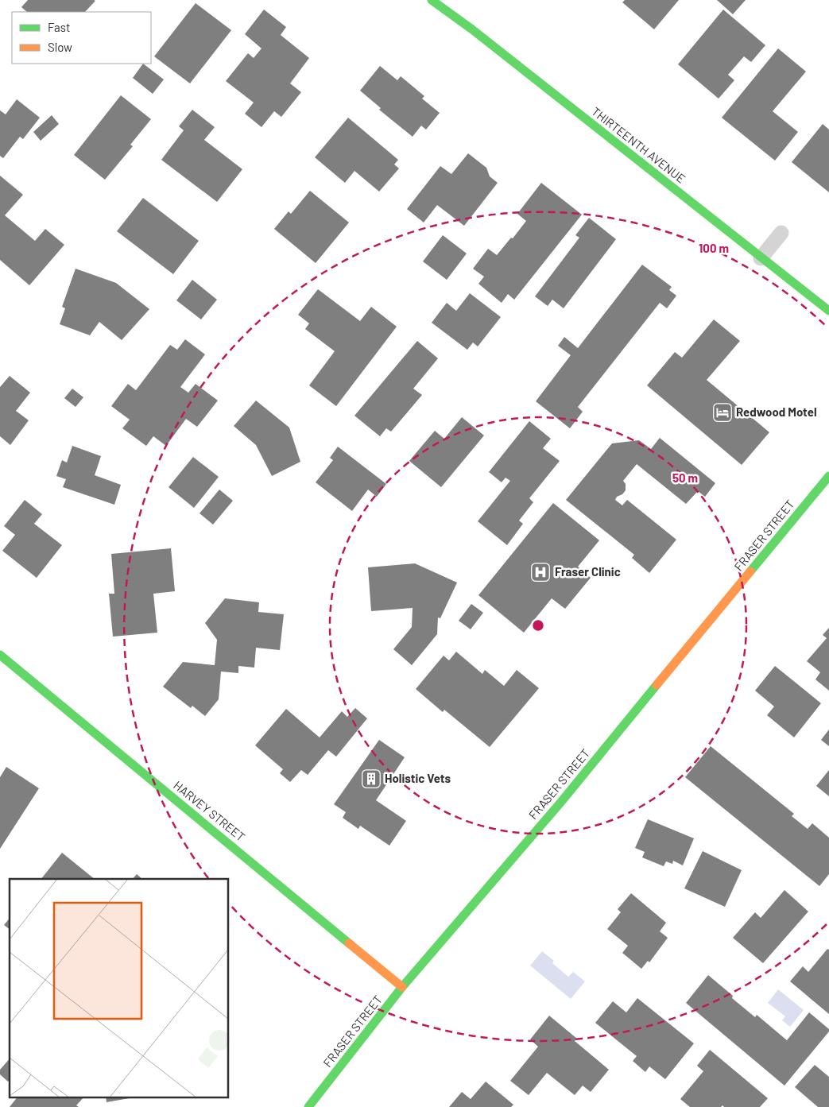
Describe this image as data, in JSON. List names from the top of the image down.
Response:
{
  "streets": {
    "street": ["THIRTEENTH AVENUE", "FRASER STREET", "HARVEY STREET"]
  },
  "crossings": [
    ["FRASER STREET", "HARVEY STREET"]
  ],
  "places": {
    "hotel": ["Redwood Motel"],
    "hospital": ["Fraser Clinic"],
    "building": ["Holistic Vets"]
  },
  "legend": ["Fast", "Slow"],
  "rings": ["100 m", "50 m"]
}
